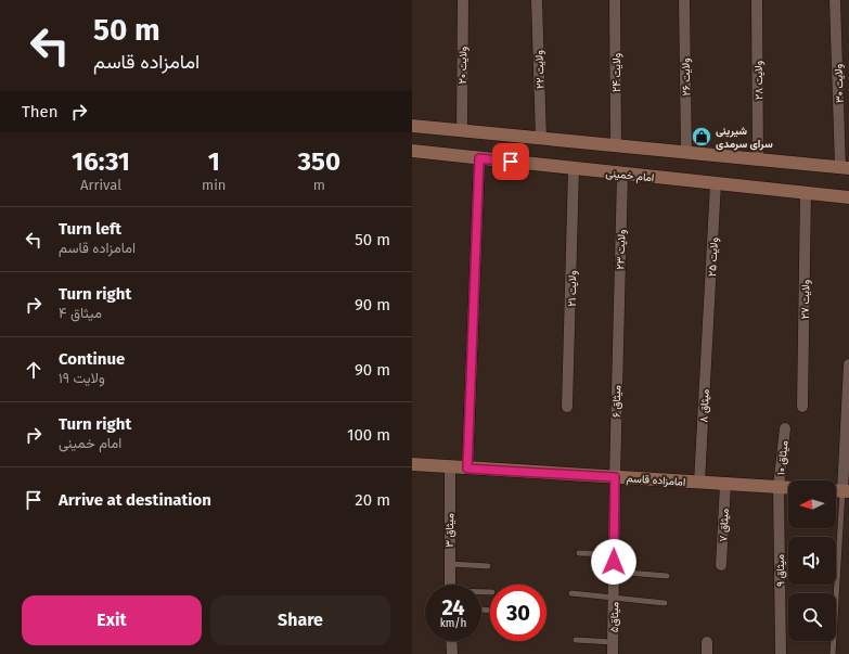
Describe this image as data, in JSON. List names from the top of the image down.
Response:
{
  "streets": {
    "main road": ["امام خمینی", "امامزاده قاسم"],
    "street": [
      "ولایت ۲۰",
      "ولایت ۲۲",
      "ولایت ۲۴",
      "ولایت ۲۶",
      "ولایت ۲۸",
      "ولایت ۳۰",
      "ولایت ۲۳",
      "ولایت ۲۵",
      "ولایت ۲۱",
      "ولایت ۲۷",
      "میثاق ۶",
      "میثاق ۸",
      "میثاق ۱۰",
      "میثاق ۷",
      "میثاق ۳",
      "میثاق ۹",
      "میثاق۵"
    ]
  },
  "crossings": [
    ["امام خمینی", "ولایت ۲۳"],
    ["امام خمینی", "ولایت ۲۵"],
    ["امام خمینی", "ولایت ۲۱"],
    ["امام خمینی", "ولایت ۲۷"],
    ["ولایت ۲۳", "میثاق ۶"],
    ["ولایت ۲۵", "میثاق ۸"],
    ["میثاق ۶", "امامزاده قاسم"],
    ["میثاق ۶", "میثاق۵"],
    ["میثاق ۸", "امامزاده قاسم"],
    ["میثاق ۱۰", "امامزاده قاسم"],
    ["میثاق ۱۰", "میثاق ۹"],
    ["امامزاده قاسم", "میثاق ۷"],
    ["امامزاده قاسم", "میثاق ۳"],
    ["امامزاده قاسم", "میثاق ۹"],
    ["امامزاده قاسم", "میثاق۵"]
  ],
  "places": {
    "shop": ["شیرینی سرای سرمدی"]
  },
  "north": "left",
  "page": {
    "turn": ["50 m", "امامزاده قاسم"],
    "then": "Then",
    "eta": [
      "16:31",
      "Arrival",
      "1",
      "min",
      "350",
      "m"
    ],
    "list": [
      {
        "name": "Turn left",
        "note": "امامزاده قاسم",
        "value": "50 m"
      },
      {
        "name": "Turn right",
        "note": "میثاق ۴",
        "value": "90 m"
      },
      {
        "name": "Continue",
        "note": "ولایت ۱۹",
        "value": "90 m"
      },
      {
        "name": "Turn right",
        "note": "امام خمینی",
        "value": "100 m"
      },
      {
        "name": "Arrive at destination",
        "value": "20 m"
      }
    ],
    "speed": "24 km/h",
    "limit": "30",
    "buttons": ["Exit", "Share"]
  }
}
